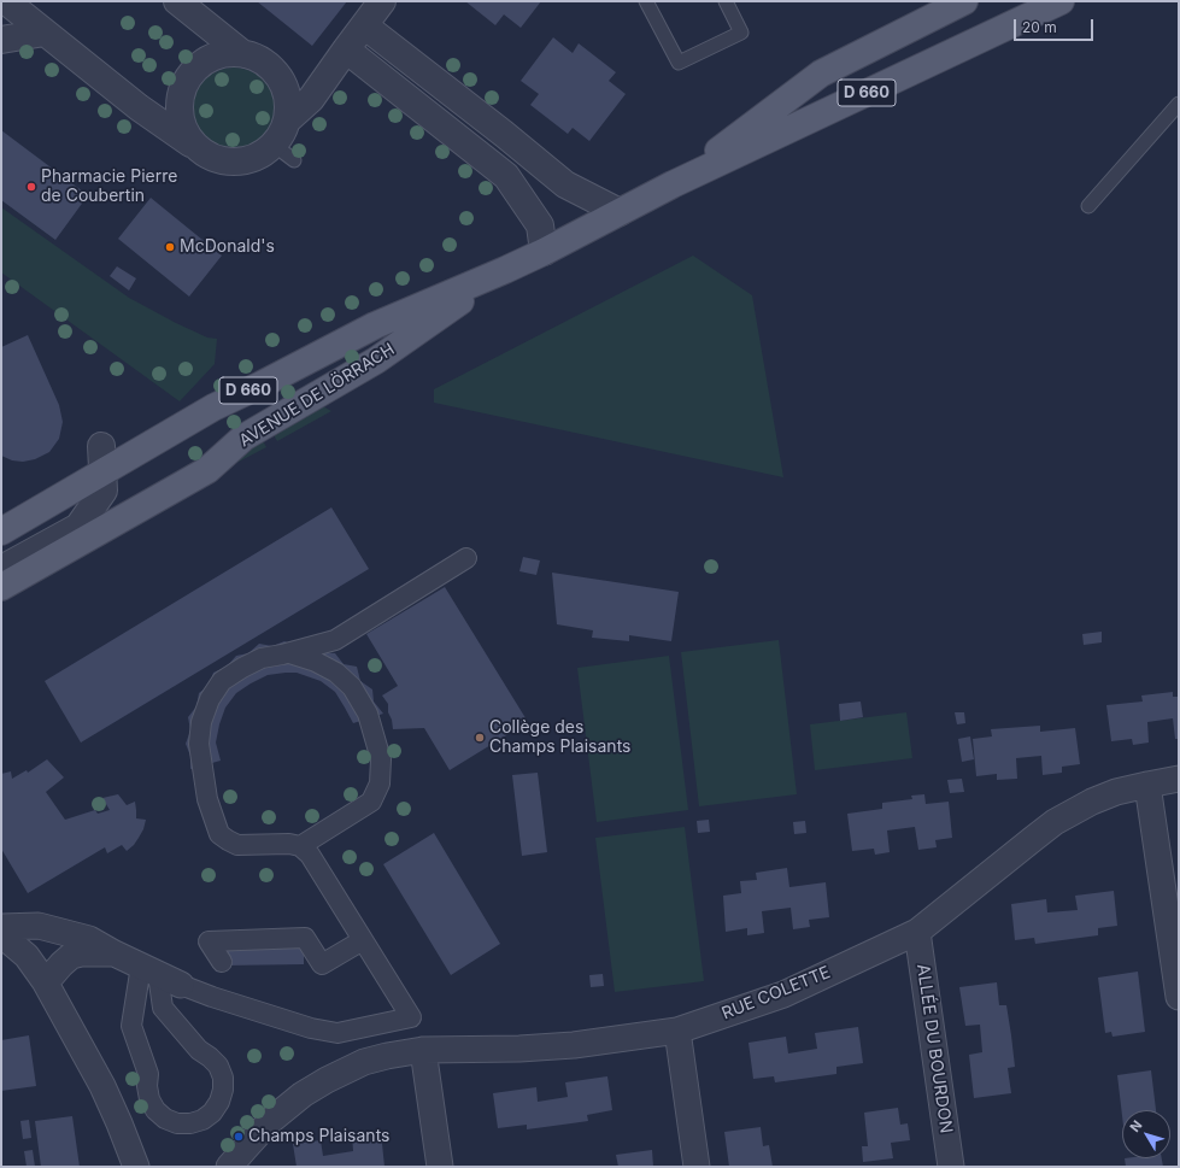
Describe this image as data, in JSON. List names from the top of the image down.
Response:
{
  "streets": {
    "main road": ["D 660", "AVENUE DE LÖRRACH"],
    "street": ["RUE COLETTE", "ALLÉE DU BOURDON"]
  },
  "crossings": [
    ["RUE COLETTE", "ALLÉE DU BOURDON"]
  ],
  "places": [
    "Pharmacie Pierre de Coubertin",
    "McDonald's",
    "Collège des Champs Plaisants",
    "Champs Plaisants"
  ],
  "scale_bar": "20 m",
  "north": "top left"
}
